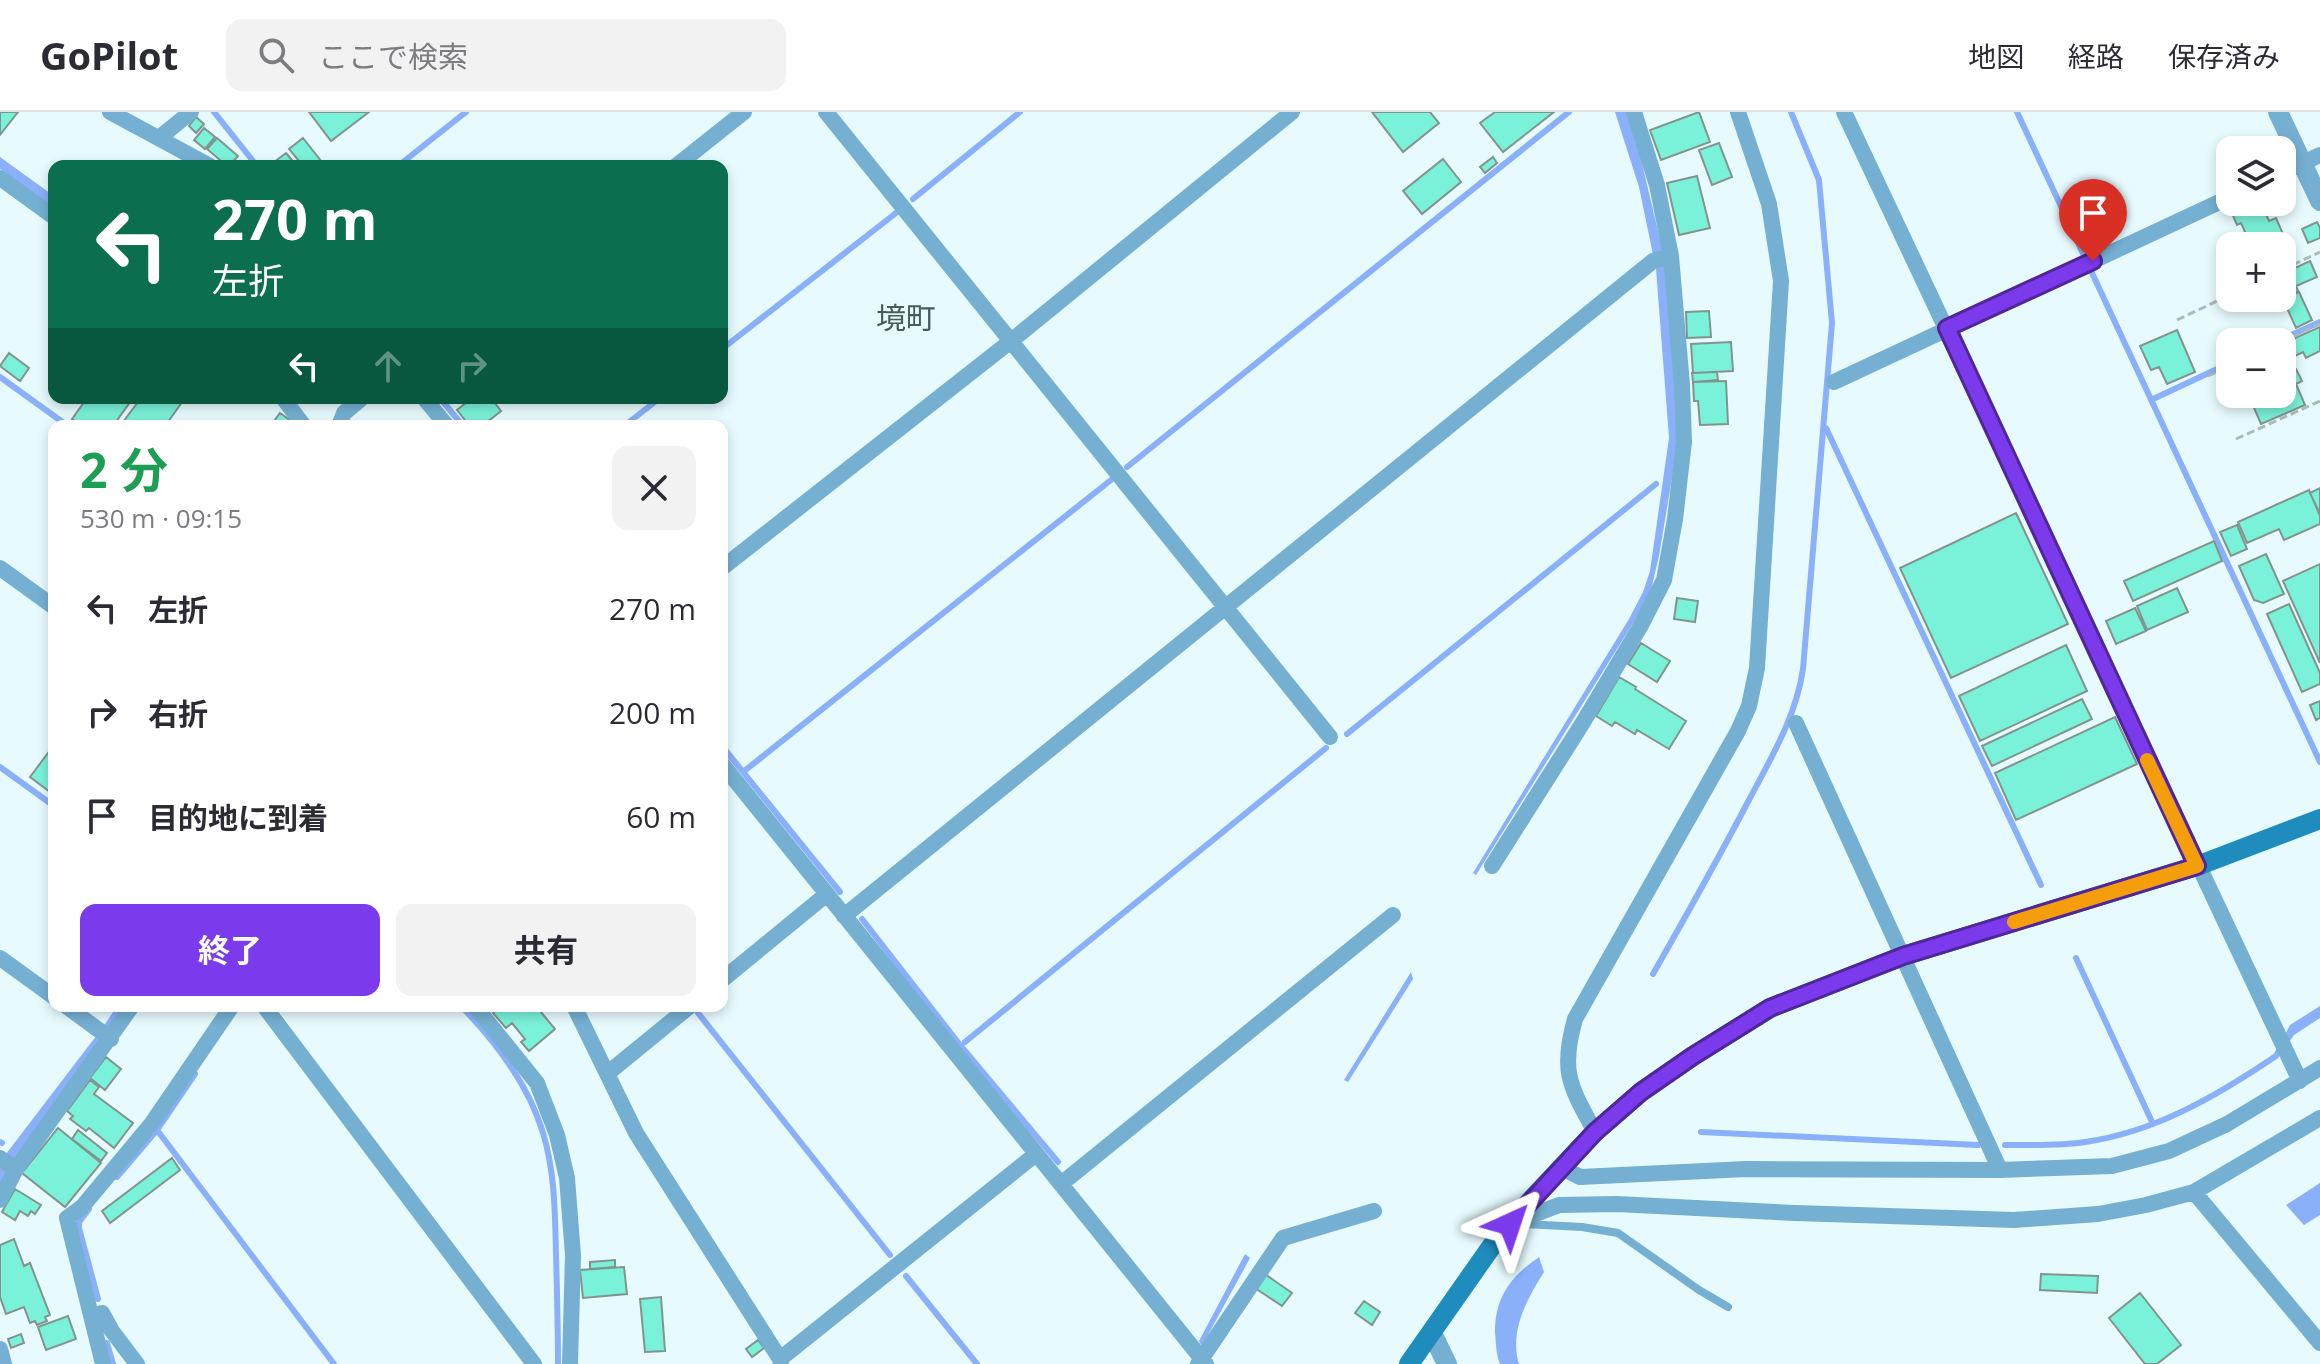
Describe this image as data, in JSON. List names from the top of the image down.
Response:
{
  "districts": ["境町"],
  "page": {
    "header": "GoPilot",
    "search": "ここで検索",
    "nav": ["地図", "経路", "保存済み"],
    "map_buttons": ["+", "−"],
    "turn": ["270 m", "左折"],
    "heading": ["2 分", "530 m · 09:15"],
    "list": [
      {
        "name": "左折",
        "value": "270 m"
      },
      {
        "name": "右折",
        "value": "200 m"
      },
      {
        "name": "目的地に到着",
        "value": "60 m"
      }
    ],
    "buttons": ["終了", "共有"]
  }
}
